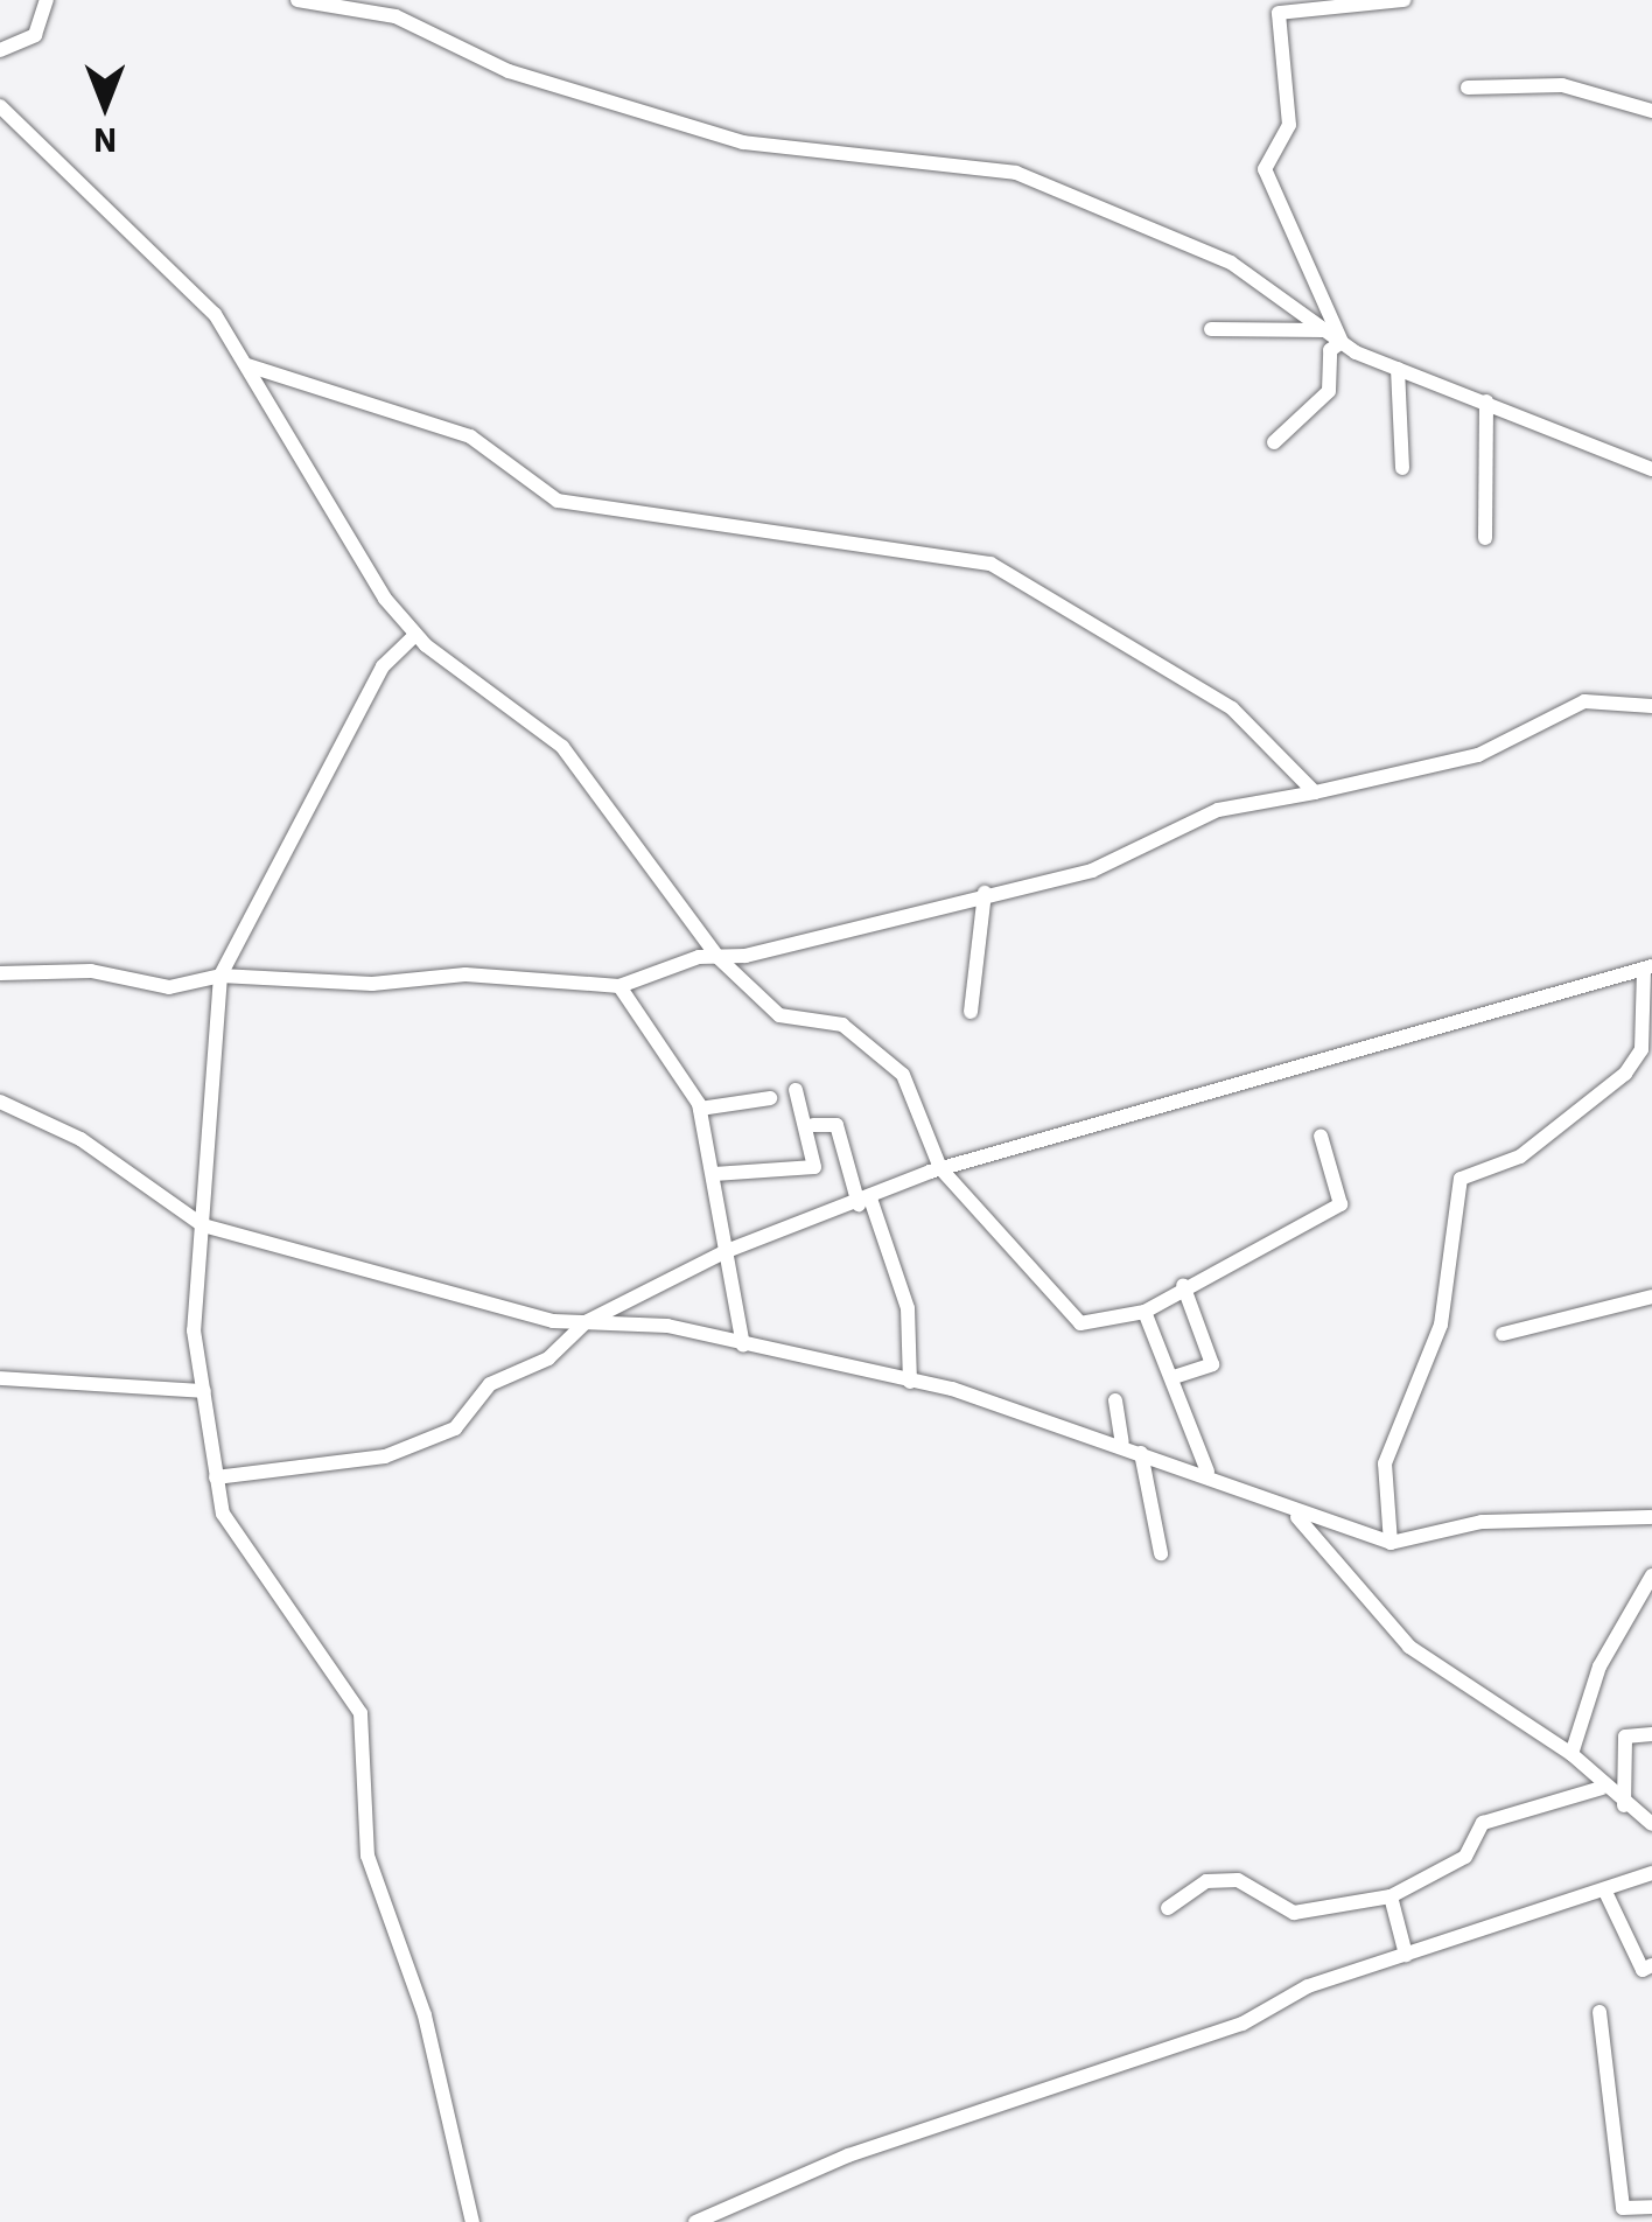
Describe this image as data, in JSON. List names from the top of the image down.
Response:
{
  "north": "bottom"
}
